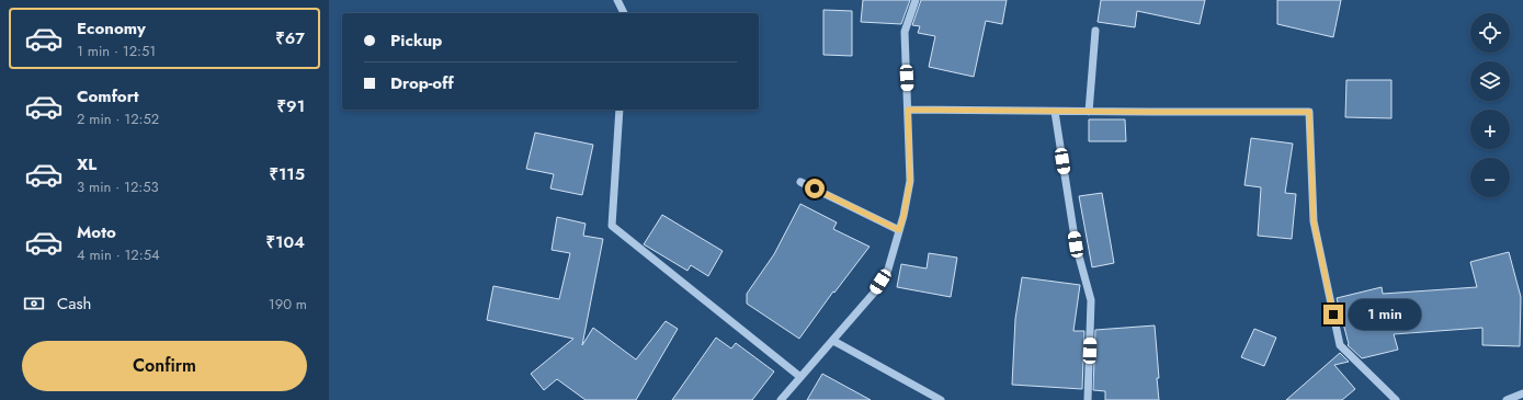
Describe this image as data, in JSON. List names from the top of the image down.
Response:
{
  "page": {
    "list": [
      {
        "name": "Economy",
        "note": "1 min · 12:51",
        "value": "₹67"
      },
      {
        "name": "Comfort",
        "note": "2 min · 12:52",
        "value": "₹91"
      },
      {
        "name": "XL",
        "note": "3 min · 12:53",
        "value": "₹115"
      },
      {
        "name": "Moto",
        "note": "4 min · 12:54",
        "value": "₹104"
      }
    ],
    "map_buttons": ["+", "−"],
    "banner": ["Pickup", "Drop-off"],
    "pay": ["Cash", "190 m"],
    "bubble": "1 min",
    "buttons": "Confirm"
  }
}
